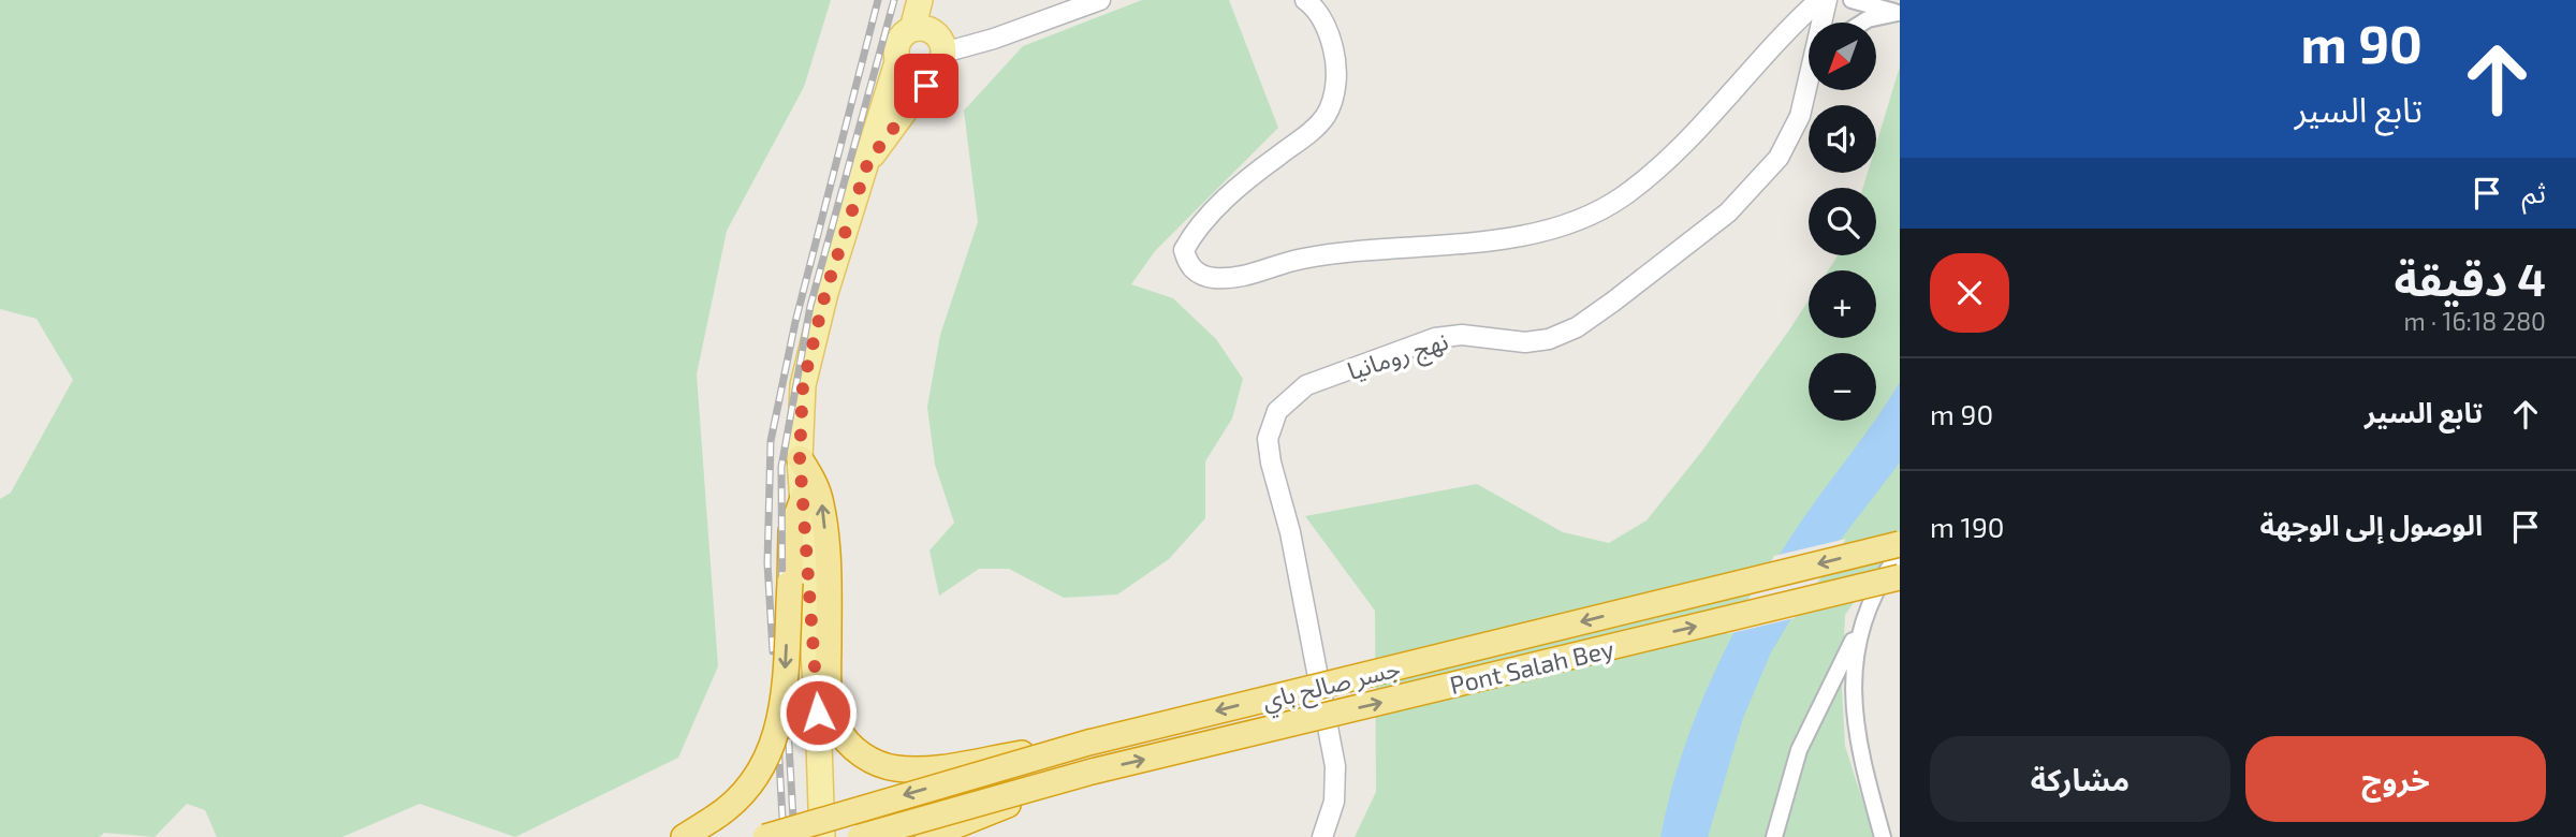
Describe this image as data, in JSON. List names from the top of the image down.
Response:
{
  "streets": {
    "highway": ["Pont Salah Bey", "جسر صالح باي"],
    "street": ["نهج رومانيا"]
  },
  "one_way": ["Pont Salah Bey", "جسر صالح باي"],
  "north": "bottom left",
  "page": {
    "turn": ["90 m", "تابع السير"],
    "map_buttons": ["+", "−"],
    "then": "ثم",
    "heading": ["4 دقيقة", "280 m · 16:18"],
    "list": [
      {
        "name": "تابع السير",
        "value": "90 m"
      },
      {
        "name": "الوصول إلى الوجهة",
        "value": "190 m"
      }
    ],
    "buttons": ["خروج", "مشاركة"]
  }
}
